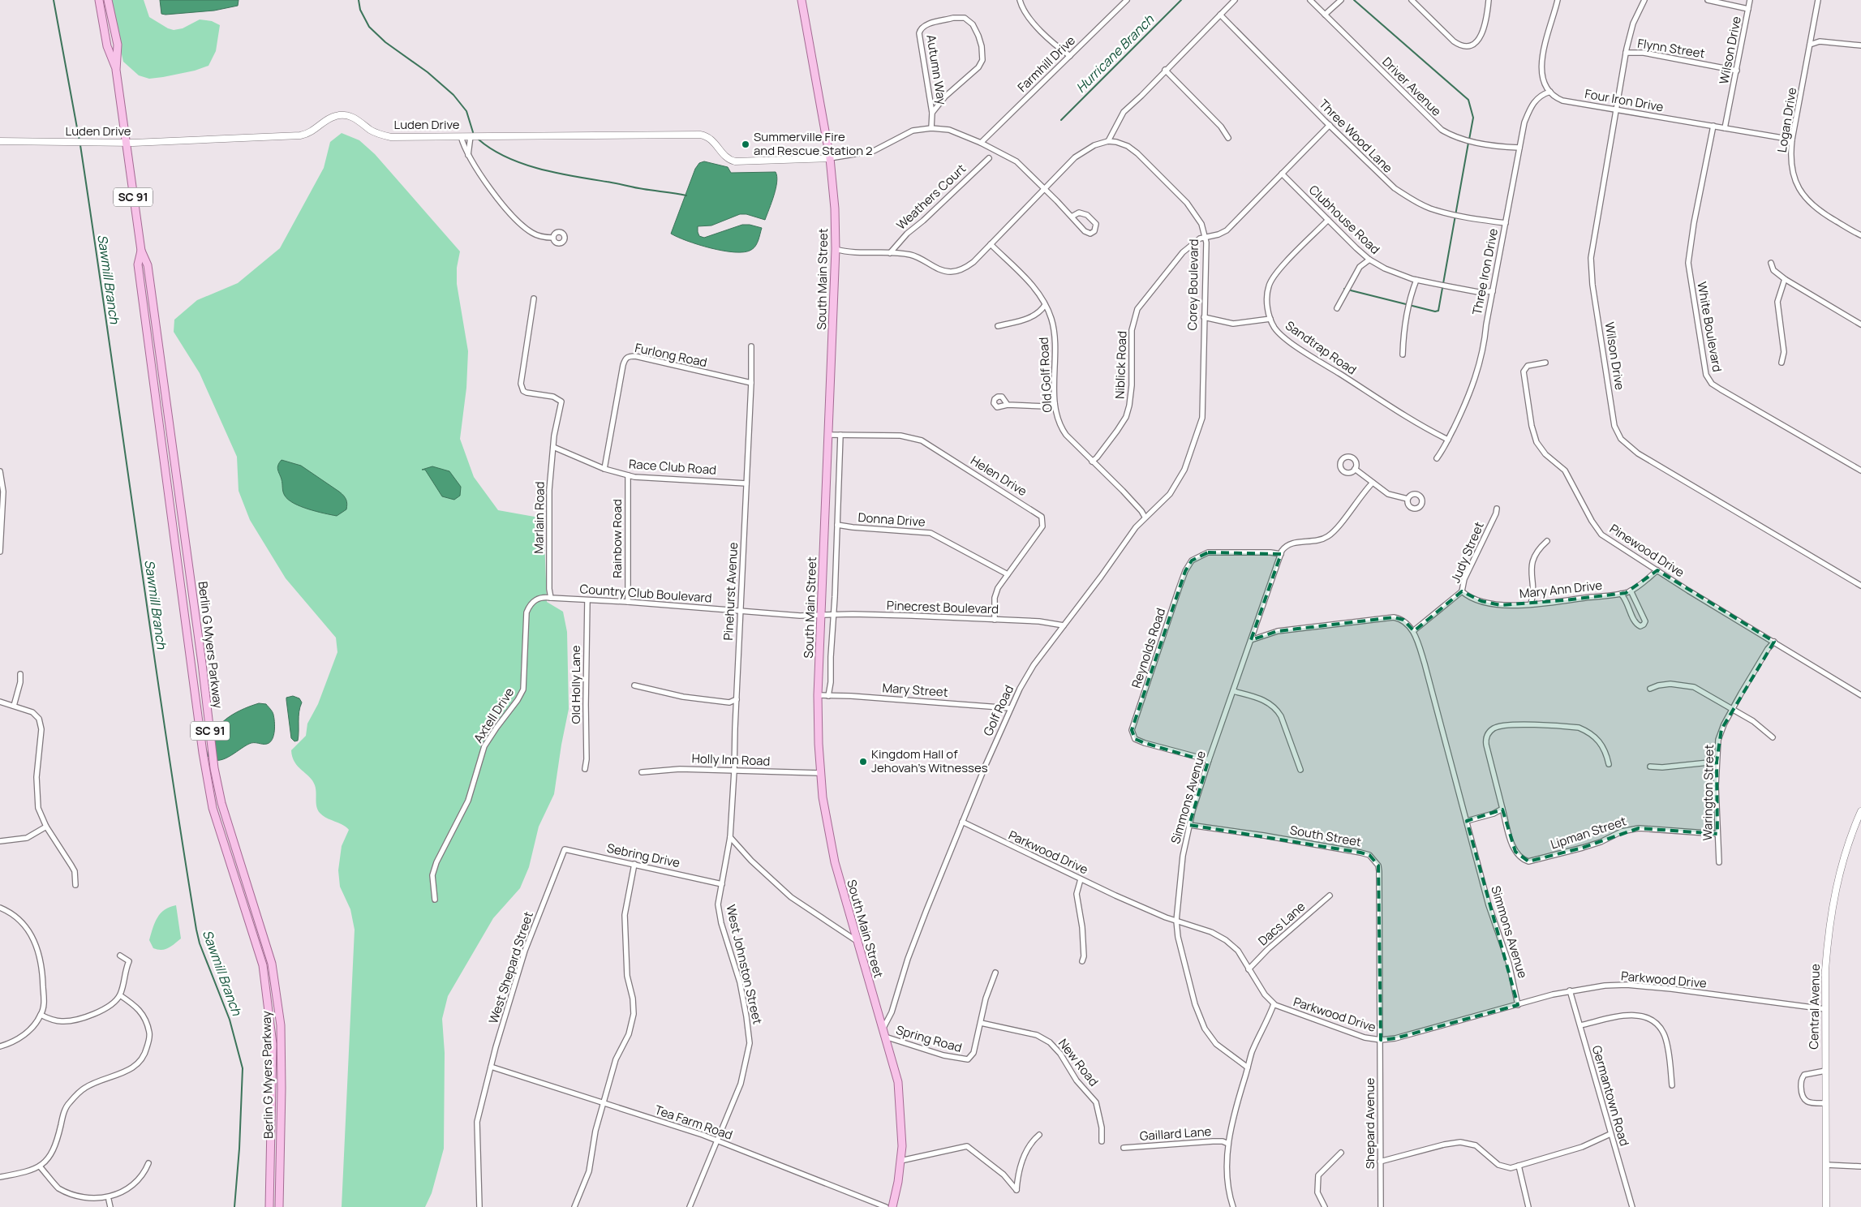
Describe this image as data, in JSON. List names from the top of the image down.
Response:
{
  "streets": {
    "main road": ["SC 91", "South Main Street", "Berlin G Myers Parkway"],
    "street": [
      "Flynn Street",
      "Wilson Drive",
      "Farmhill Drive",
      "Autumn Way",
      "Driver Avenue",
      "Four Iron Drive",
      "Logan Drive",
      "Luden Drive",
      "Three Wood Lane",
      "Weathers Court",
      "Clubhouse Road",
      "Three Iron Drive",
      "Corey Boulevard",
      "White Boulevard",
      "Sandtrap Road",
      "Furlong Road",
      "Niblick Road",
      "Old Golf Road",
      "Race Club Road",
      "Helen Drive",
      "Marlain Road",
      "Donna Drive",
      "Rainbow Road",
      "Pinewood Drive",
      "Judy Street",
      "Mary Ann Drive",
      "Pinehurst Avenue",
      "Country Club Boulevard",
      "Pinecrest Boulevard",
      "Reynolds Road",
      "Old Holly Lane",
      "Mary Street",
      "Golf Road",
      "Axtell Drive",
      "Holly Inn Road",
      "Warington Street",
      "Simmons Avenue",
      "Lipman Street",
      "South Street",
      "Parkwood Drive",
      "Sebring Drive",
      "Dacs Lane",
      "West Johnston Street",
      "West Shepard Street",
      "Central Avenue",
      "Spring Road",
      "New Road",
      "Germantown Road",
      "Tea Farm Road",
      "Shepard Avenue",
      "Gaillard Lane"
    ]
  },
  "crossings": [
    ["Flynn Street", "Wilson Drive"],
    ["Wilson Drive", "Four Iron Drive"],
    ["Driver Avenue", "Three Iron Drive"],
    ["Four Iron Drive", "Logan Drive"],
    ["Four Iron Drive", "Three Iron Drive"],
    ["Four Iron Drive", "White Boulevard"],
    ["Luden Drive", "South Main Street"],
    ["Luden Drive", "Berlin G Myers Parkway"],
    ["Three Wood Lane", "Three Iron Drive"],
    ["Three Wood Lane", "Niblick Road"],
    ["Clubhouse Road", "Three Iron Drive"],
    ["Clubhouse Road", "Sandtrap Road"],
    ["Clubhouse Road", "Niblick Road"],
    ["Three Iron Drive", "Sandtrap Road"],
    ["South Main Street", "Helen Drive"],
    ["South Main Street", "Country Club Boulevard"],
    ["South Main Street", "Pinecrest Boulevard"],
    ["South Main Street", "Mary Street"],
    ["South Main Street", "Golf Road"],
    ["South Main Street", "Holly Inn Road"],
    ["South Main Street", "Spring Road"],
    ["Corey Boulevard", "Niblick Road"],
    ["Corey Boulevard", "Old Golf Road"],
    ["Corey Boulevard", "Golf Road"],
    ["Furlong Road", "Race Club Road"],
    ["Furlong Road", "Pinehurst Avenue"],
    ["Niblick Road", "Old Golf Road"],
    ["Old Golf Road", "Golf Road"],
    ["Race Club Road", "Marlain Road"],
    ["Race Club Road", "Rainbow Road"],
    ["Race Club Road", "Pinehurst Avenue"],
    ["Helen Drive", "Donna Drive"],
    ["Helen Drive", "Pinecrest Boulevard"],
    ["Marlain Road", "Country Club Boulevard"],
    ["Marlain Road", "Axtell Drive"],
    ["Rainbow Road", "Country Club Boulevard"],
    ["Pinewood Drive", "Mary Ann Drive"],
    ["Pinewood Drive", "Warington Street"],
    ["Judy Street", "Mary Ann Drive"],
    ["Judy Street", "Simmons Avenue"],
    ["Pinehurst Avenue", "Country Club Boulevard"],
    ["Pinehurst Avenue", "Holly Inn Road"],
    ["Pinehurst Avenue", "West Johnston Street"],
    ["Country Club Boulevard", "Pinecrest Boulevard"],
    ["Country Club Boulevard", "Old Holly Lane"],
    ["Country Club Boulevard", "Axtell Drive"],
    ["Pinecrest Boulevard", "Golf Road"],
    ["Reynolds Road", "Simmons Avenue"],
    ["Mary Street", "Golf Road"],
    ["Golf Road", "Parkwood Drive"],
    ["Golf Road", "Spring Road"],
    ["Warington Street", "Lipman Street"],
    ["Simmons Avenue", "South Street"],
    ["Simmons Avenue", "Parkwood Drive"],
    ["South Street", "Parkwood Drive"],
    ["South Street", "Shepard Avenue"],
    ["Parkwood Drive", "Dacs Lane"],
    ["Parkwood Drive", "Central Avenue"],
    ["Parkwood Drive", "Germantown Road"],
    ["Parkwood Drive", "Shepard Avenue"],
    ["Sebring Drive", "West Johnston Street"],
    ["Sebring Drive", "West Shepard Street"],
    ["West Johnston Street", "Tea Farm Road"],
    ["West Shepard Street", "Tea Farm Road"],
    ["Spring Road", "New Road"]
  ],
  "water": ["Hurricane Branch", "Sawmill Branch"],
  "places": ["Summerville Fire and Rescue Station 2", "Kingdom Hall of Jehovah’s Witnesses"]
}
